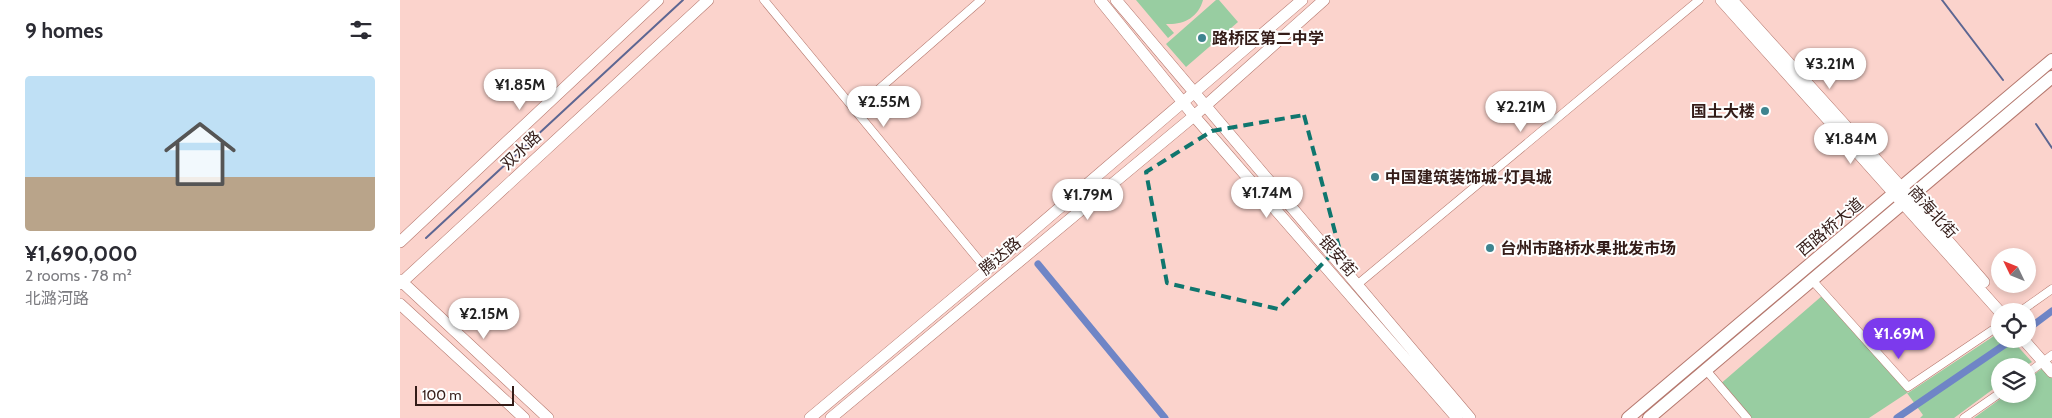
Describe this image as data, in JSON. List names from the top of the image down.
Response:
{
  "streets": {
    "main road": [
      "双水路",
      "商海北街",
      "西路桥大道",
      "腾达路",
      "银安街"
    ]
  },
  "crossings": [
    ["商海北街", "西路桥大道"],
    ["腾达路", "银安街"]
  ],
  "places": [
    "路桥区第二中学",
    "国土大楼",
    "中国建筑装饰城-灯具城",
    "台州市路桥水果批发市场"
  ],
  "scale_bar": "100 m",
  "north": "top left",
  "page": {
    "heading": "9 homes",
    "price": [
      "¥3.21M",
      "¥1.85M",
      "¥2.55M",
      "¥2.21M",
      "¥1.84M",
      "¥1.74M",
      "¥1.79M",
      "¥2.15M",
      "¥1.69M"
    ],
    "list": [
      {
        "name": "¥1,690,000",
        "note": "2 rooms · 78 m² · 北潞河路"
      }
    ],
    "scale": "100 m"
  }
}
